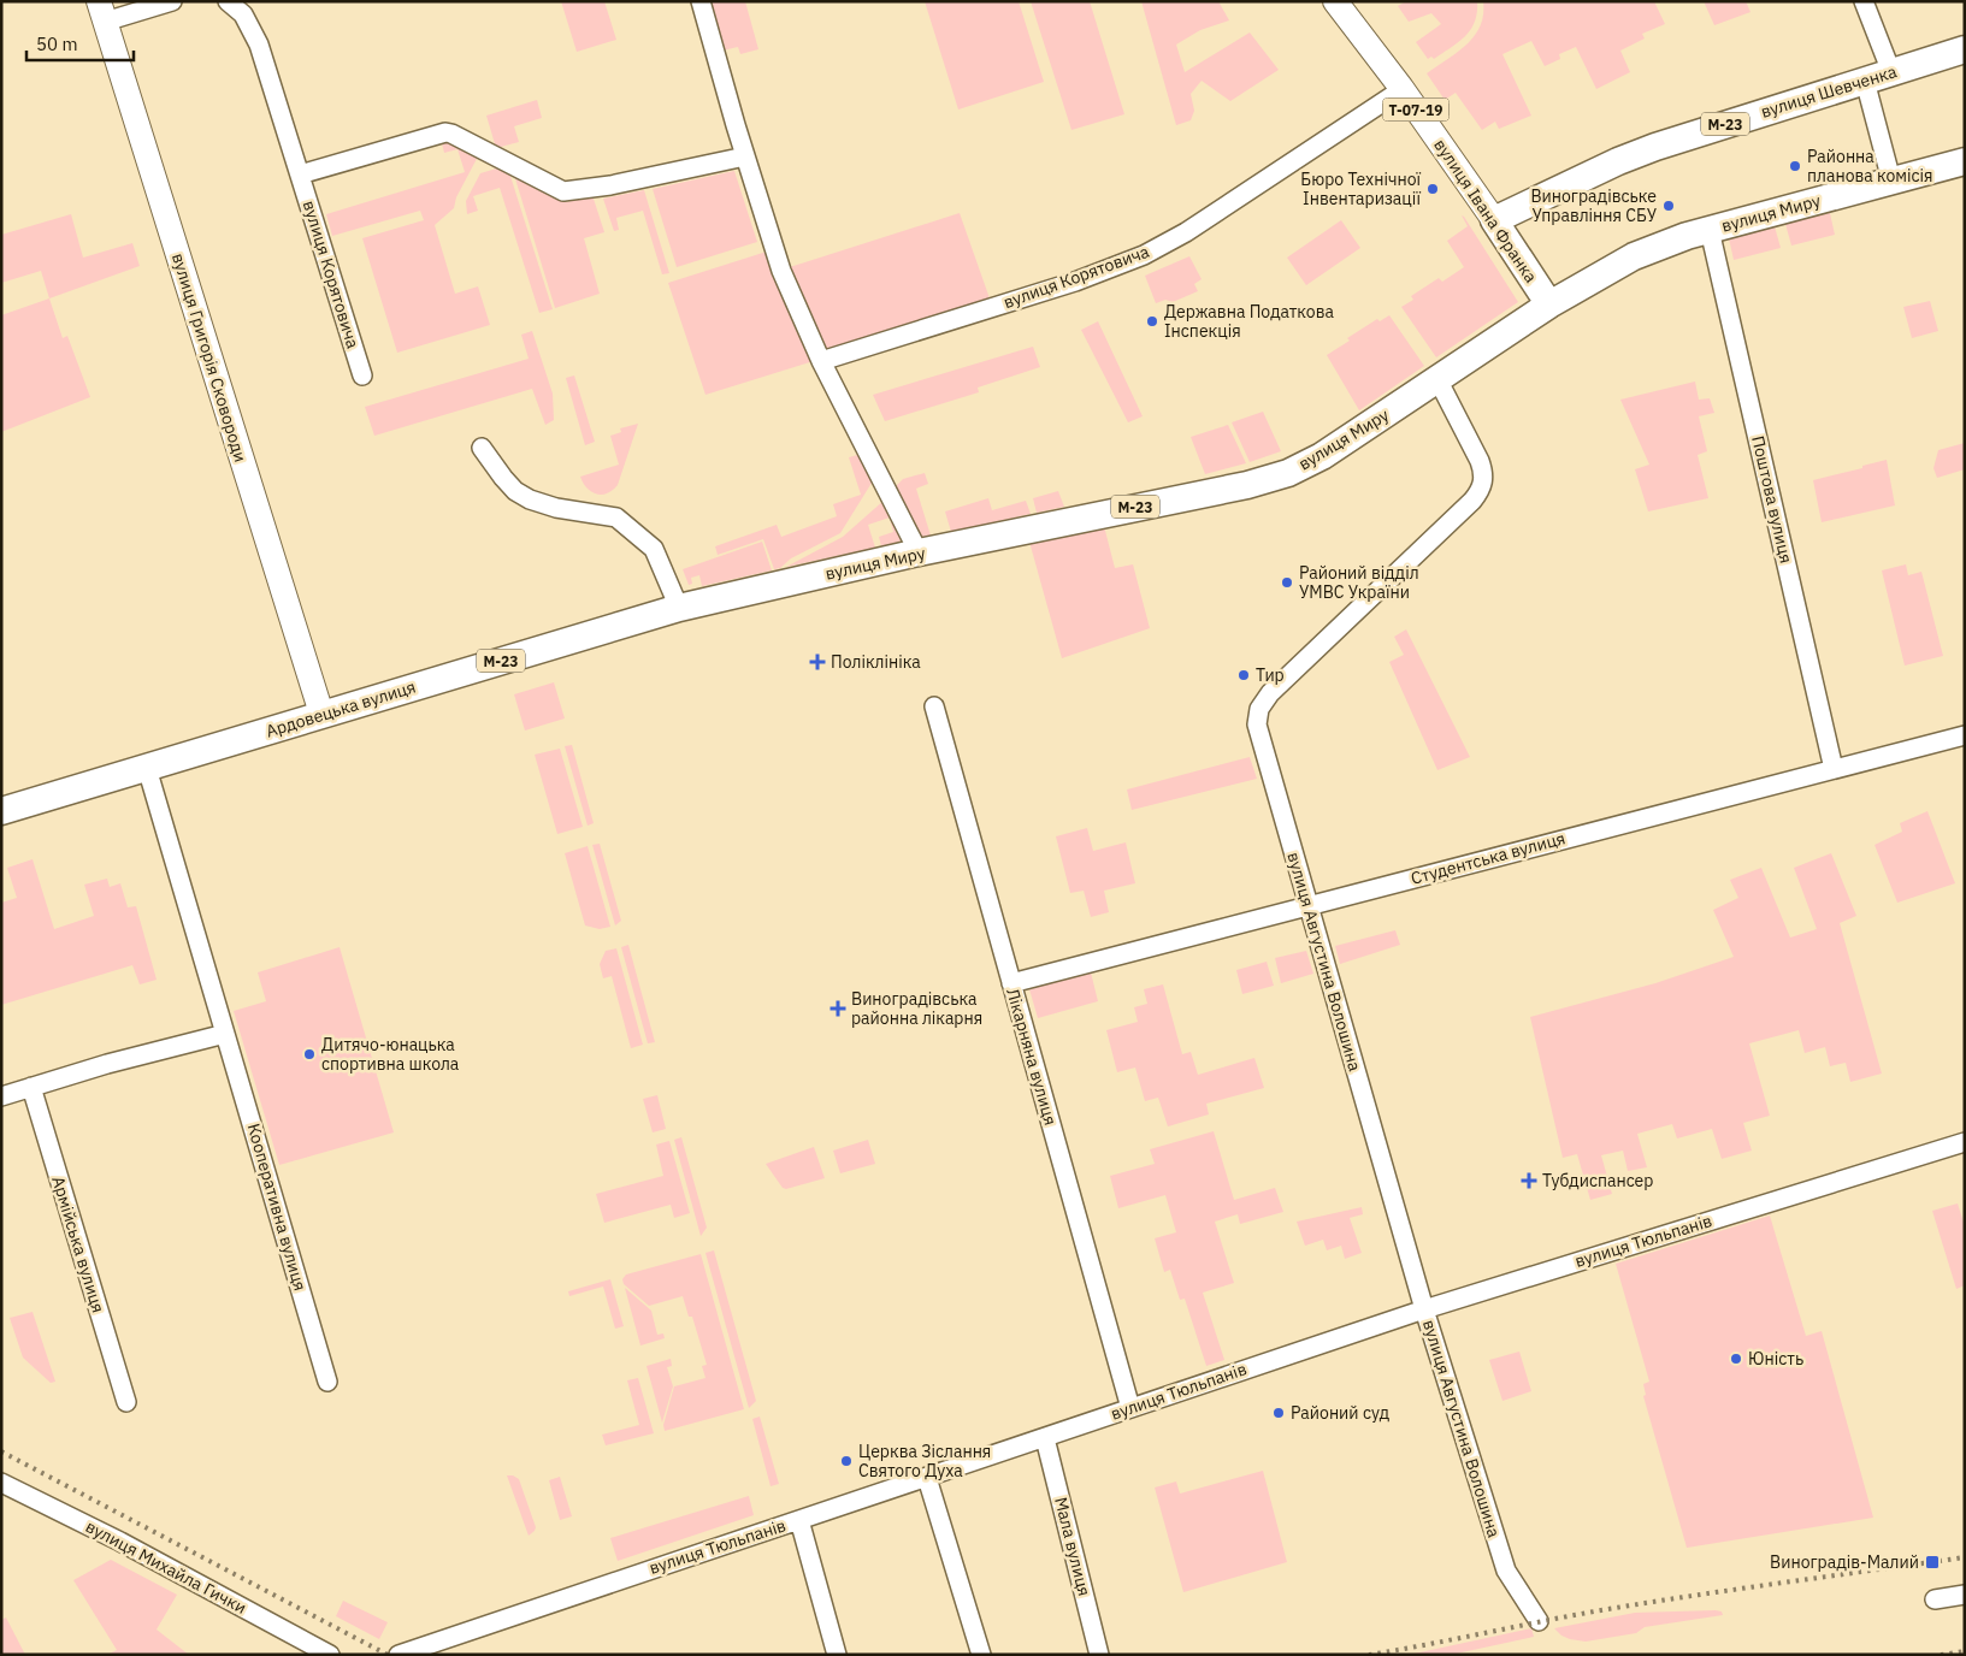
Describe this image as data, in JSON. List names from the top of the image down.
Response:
{
  "streets": {
    "highway": [
      "вулиця Шевченка",
      "М-23",
      "вулиця Івана Франка",
      "вулиця Миру",
      "Ардовецька вулиця"
    ],
    "main road": ["Т-07-19", "вулиця Григорія Сковороди"],
    "street": [
      "вулиця Корятовича",
      "Поштова вулиця",
      "Студентська вулиця",
      "вулиця Августина Волошина",
      "Лікарняна вулиця",
      "Кооперативна вулиця",
      "вулиця Тюльпанів",
      "Армійська вулиця",
      "Мала вулиця",
      "вулиця Михайла Гички"
    ]
  },
  "crossings": [
    ["вулиця Шевченка", "вулиця Івана Франка"],
    ["вулиця Івана Франка", "вулиця Миру"],
    ["вулиця Івана Франка", "вулиця Корятовича"],
    ["вулиця Миру", "Поштова вулиця"],
    ["вулиця Миру", "Ардовецька вулиця"],
    ["вулиця Миру", "вулиця Августина Волошина"],
    ["вулиця Григорія Сковороди", "Ардовецька вулиця"],
    ["Поштова вулиця", "Студентська вулиця"],
    ["Ардовецька вулиця", "Кооперативна вулиця"],
    ["Студентська вулиця", "вулиця Августина Волошина"],
    ["Студентська вулиця", "Лікарняна вулиця"],
    ["вулиця Августина Волошина", "вулиця Тюльпанів"],
    ["Лікарняна вулиця", "вулиця Тюльпанів"],
    ["вулиця Тюльпанів", "Мала вулиця"]
  ],
  "places": {
    "other": [
      "Районна планова комісія",
      "Бюро Технічної Інвентаризації",
      "Виноградівське Управління СБУ",
      "Державна Податкова Інспекція",
      "Районий відділ УМВС України",
      "Тир",
      "Дитячо-юнацька спортивна школа",
      "Юність",
      "Районий суд",
      "Церква Зіслання Святого Духа"
    ],
    "health": ["Поліклініка", "Виноградівська районна лікарня", "Тубдиспансер"],
    "transit": ["Виноградів-Малий"]
  },
  "scale_bar": "50 m"
}
